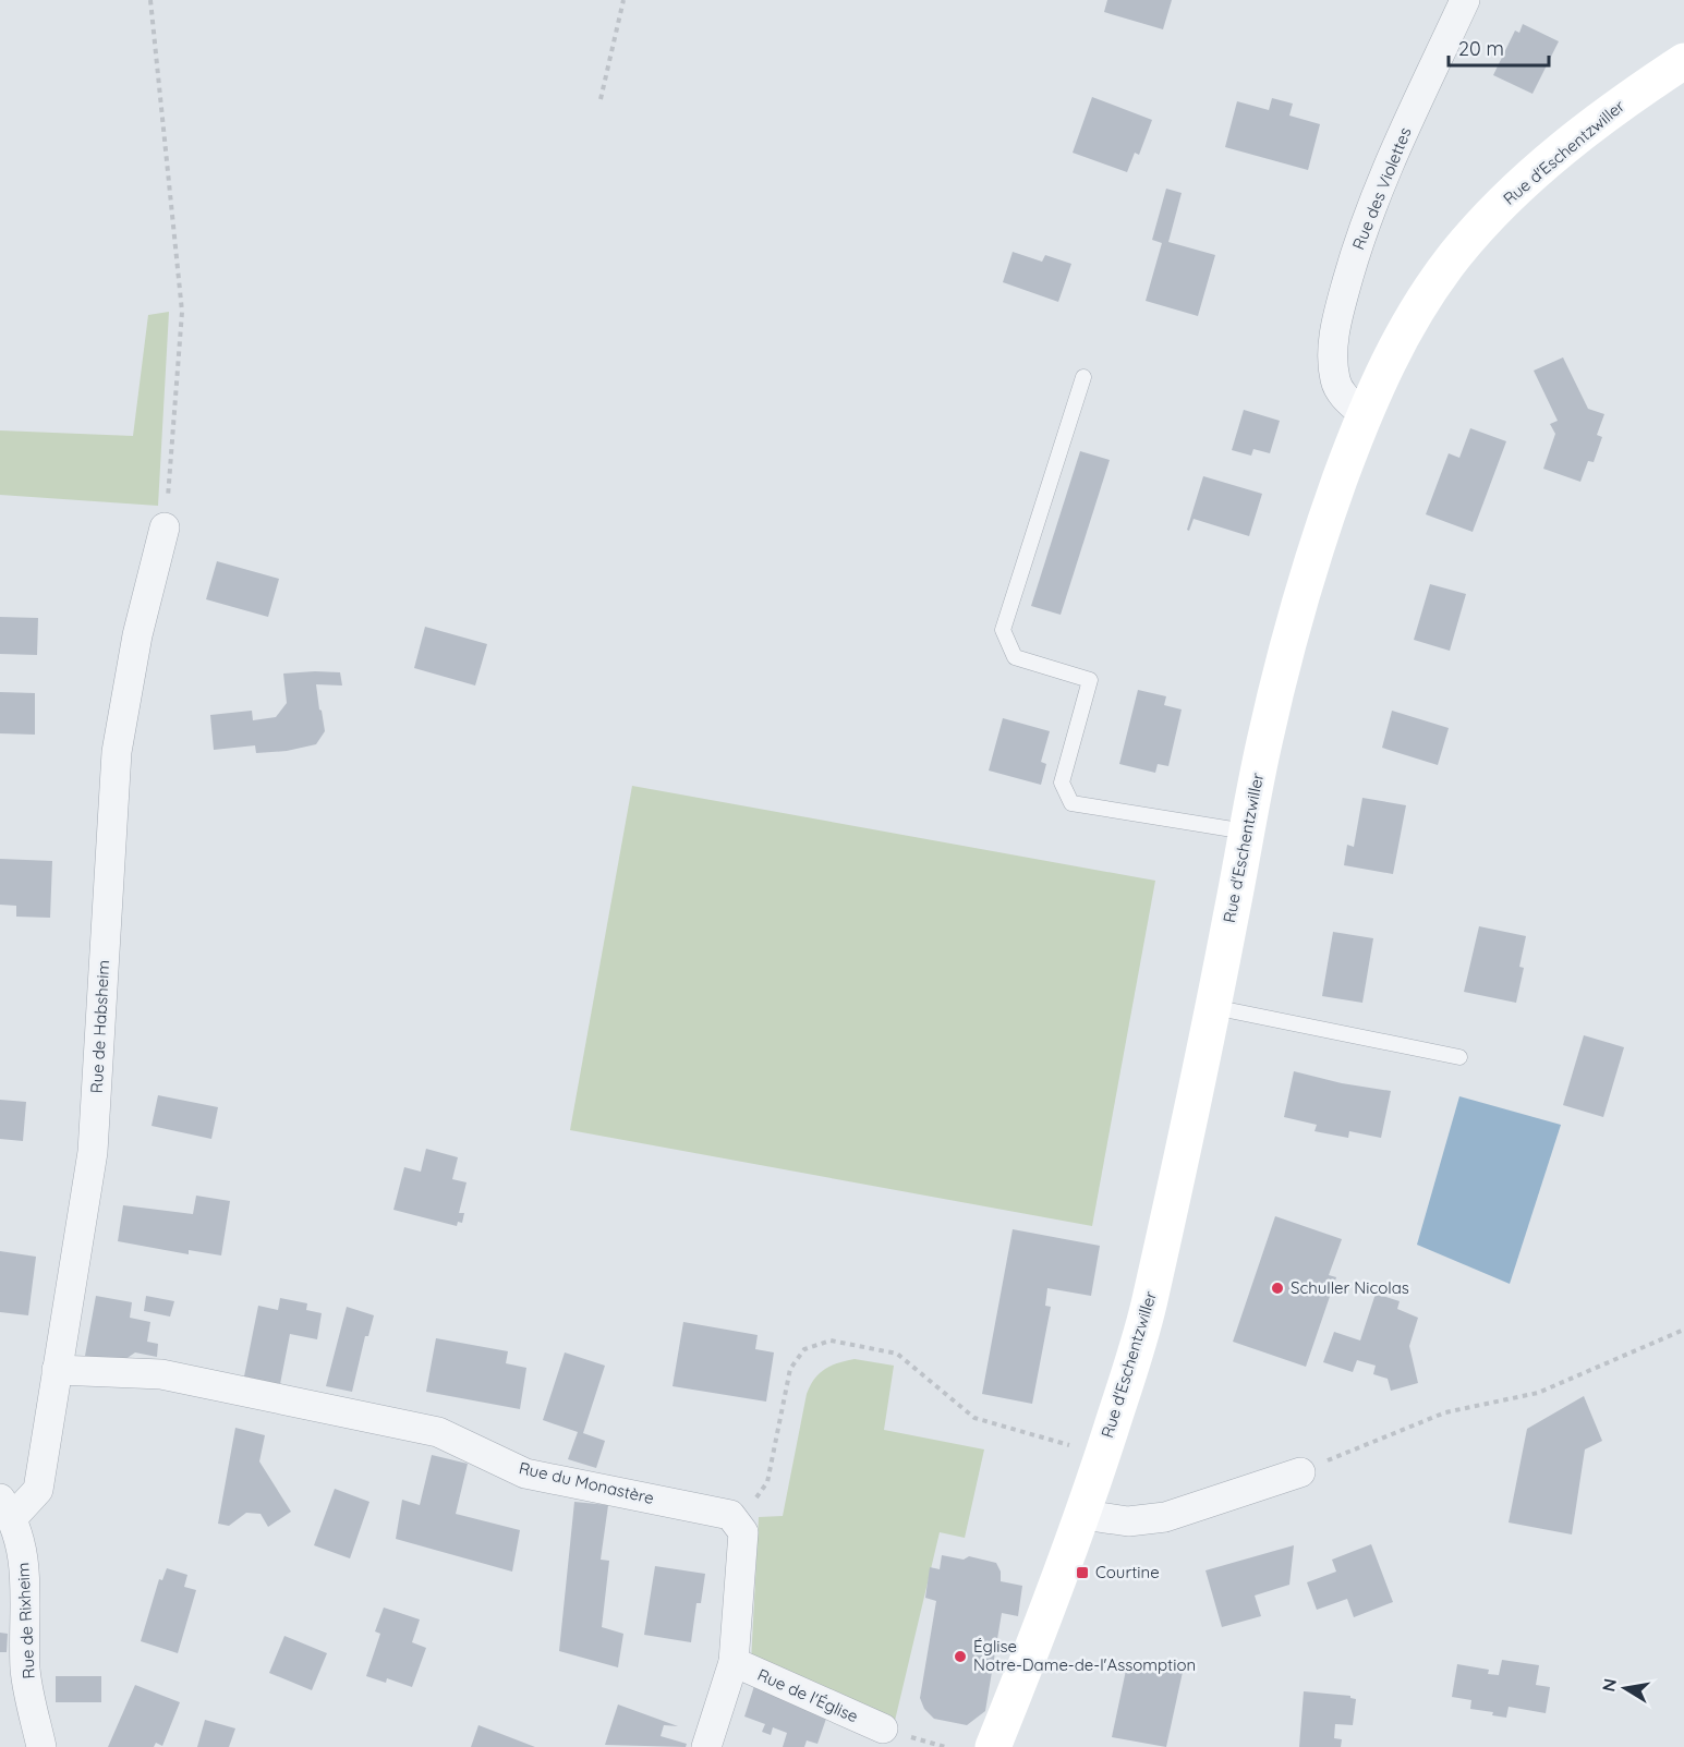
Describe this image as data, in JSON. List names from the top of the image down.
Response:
{
  "streets": {
    "main road": ["Rue d'Eschentzwiller"],
    "street": [
      "Rue des Violettes",
      "Rue de Habsheim",
      "Rue du Monastère",
      "Rue de Rixheim",
      "Rue de l'Église"
    ]
  },
  "crossings": [
    ["Rue d'Eschentzwiller", "Rue des Violettes"],
    ["Rue de Habsheim", "Rue du Monastère"],
    ["Rue de Habsheim", "Rue de Rixheim"]
  ],
  "places": {
    "other": ["Schuller Nicolas", "Église Notre-Dame-de-l'Assomption"],
    "transit": ["Courtine"]
  },
  "scale_bar": "20 m",
  "north": "left"
}
